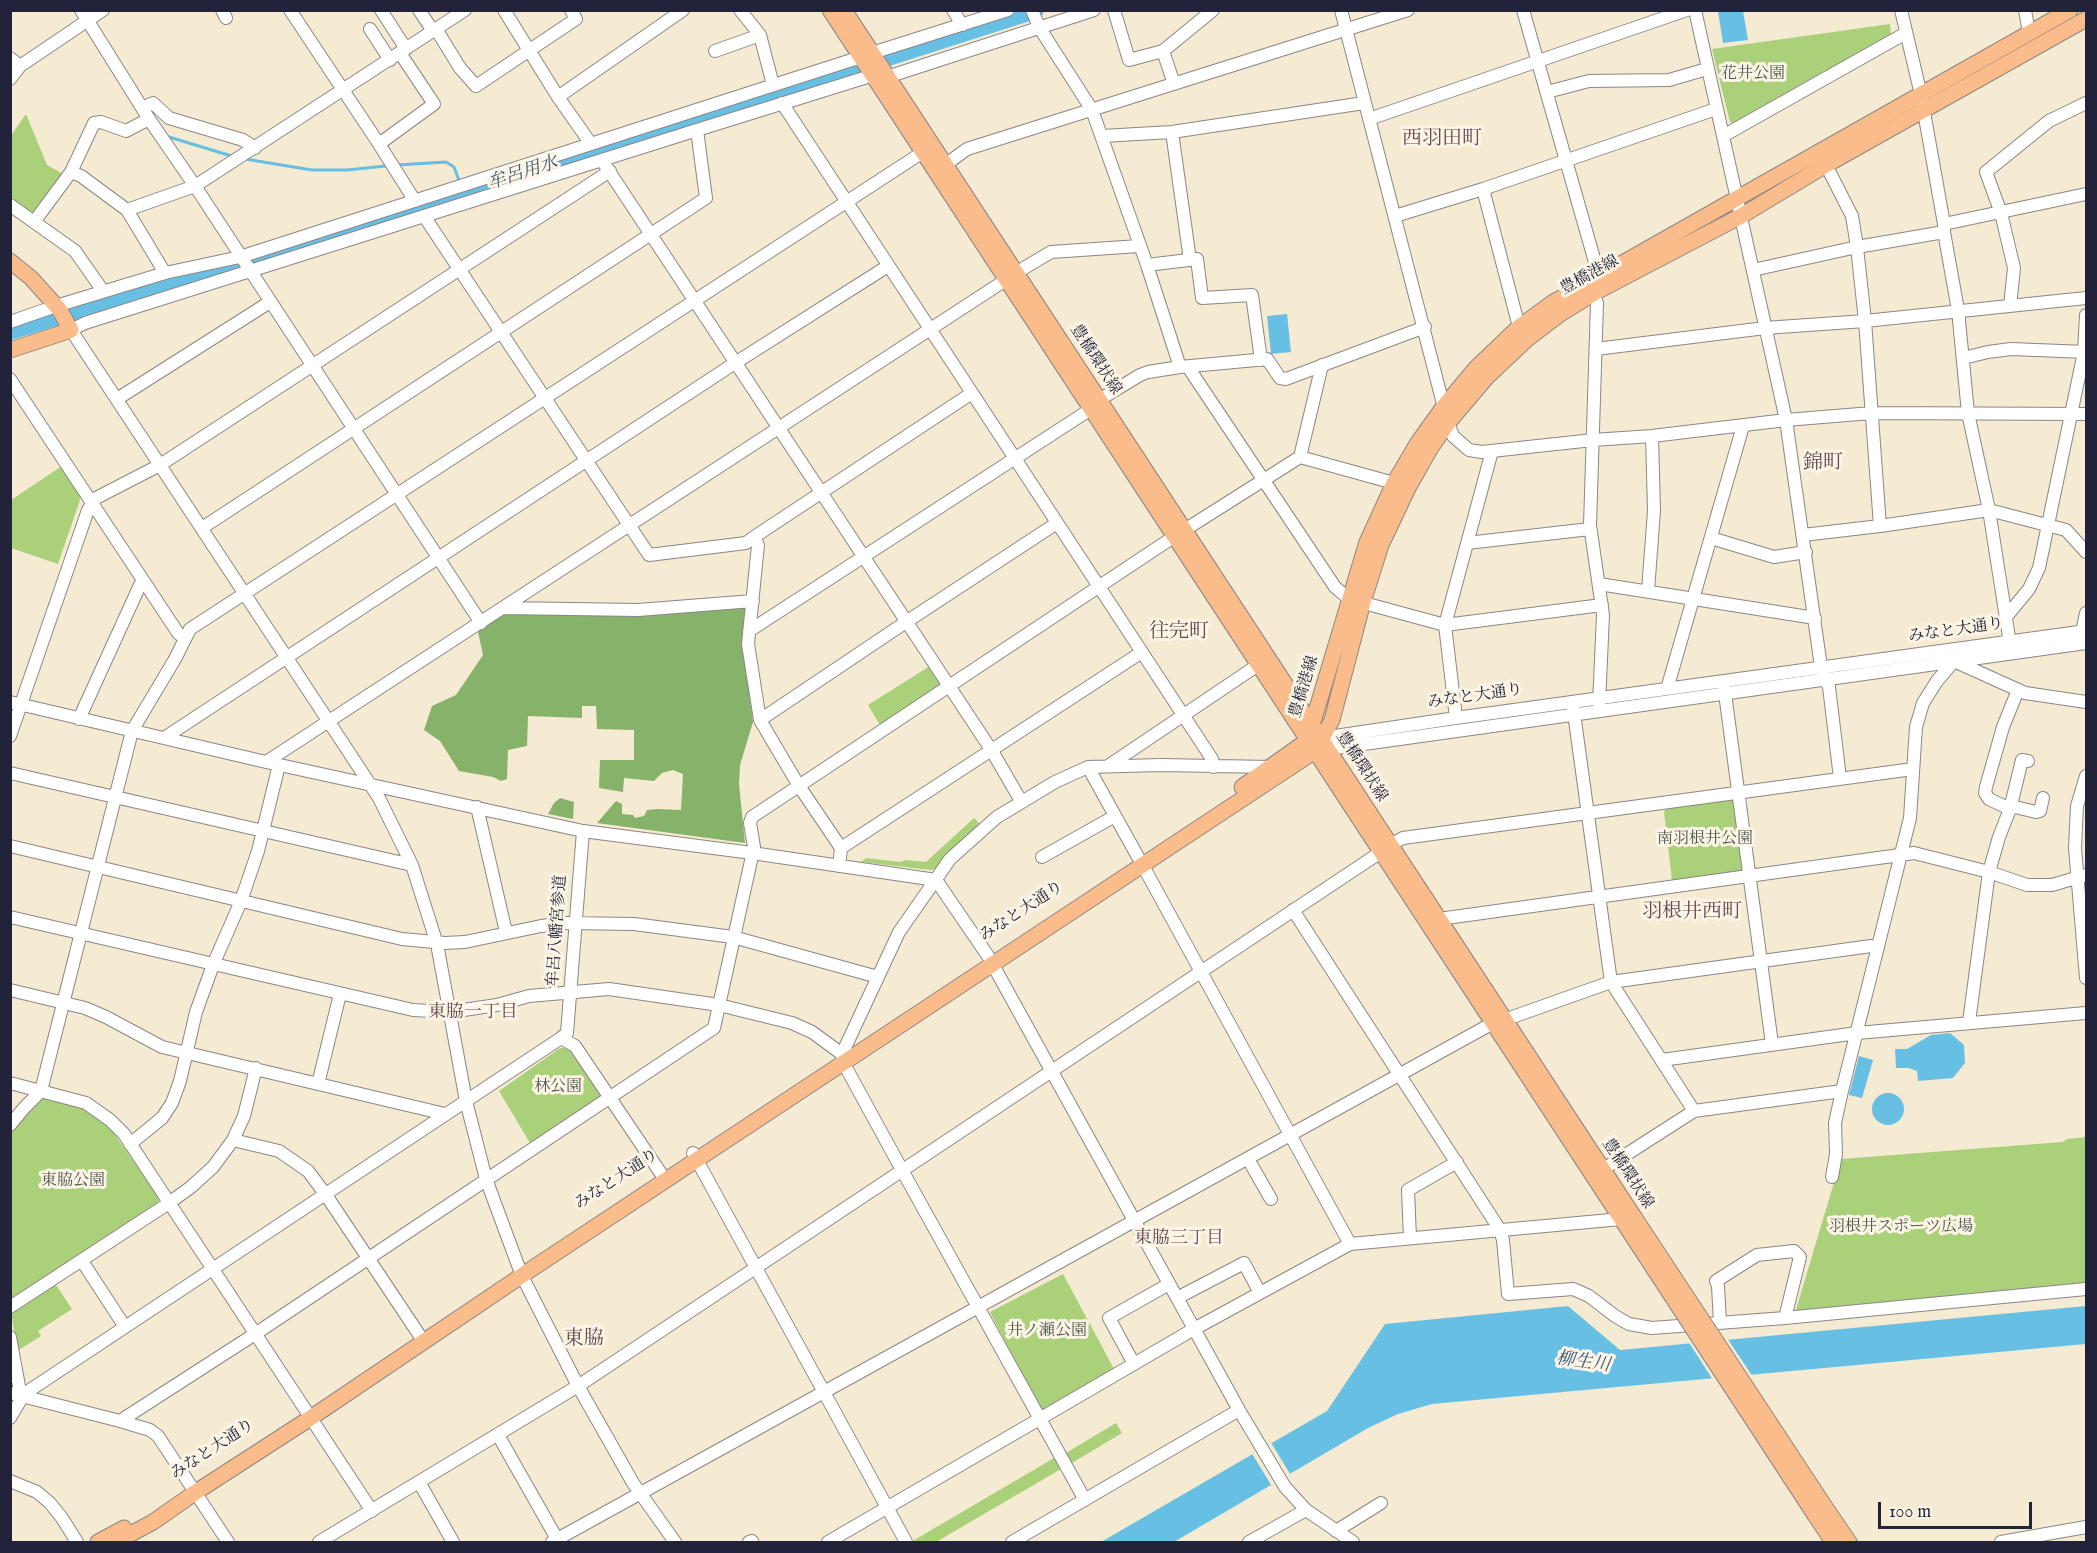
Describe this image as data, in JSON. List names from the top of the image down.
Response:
{
  "streets": {
    "main road": ["豊橋港線", "豊橋環状線", "みなと大通り"],
    "street": ["牟呂八幡宮参道"]
  },
  "crossings": [
    ["豊橋港線", "豊橋環状線"],
    ["豊橋港線", "みなと大通り"],
    ["豊橋環状線", "みなと大通り"]
  ],
  "districts": [
    "西羽田町",
    "錦町",
    "往完町",
    "羽根井西町",
    "東脇一丁目",
    "東脇三丁目",
    "東脇"
  ],
  "water": ["牟呂用水", "柳生川"],
  "parks": [
    "花井公園",
    "南羽根井公園",
    "林公園",
    "東脇公園",
    "羽根井スポーツ広場",
    "井ノ瀬公園"
  ],
  "scale_bar": "100 m"
}
